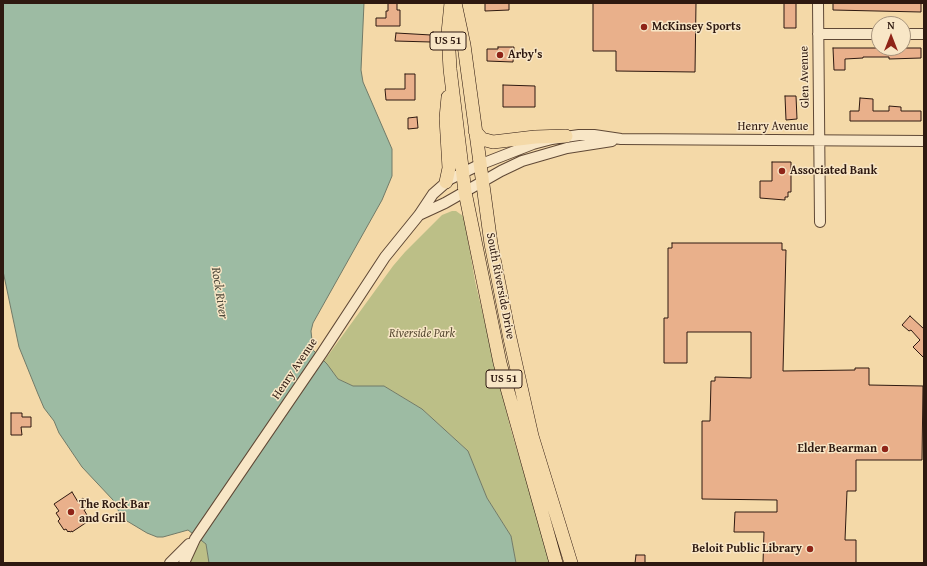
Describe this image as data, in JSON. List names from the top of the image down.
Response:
{
  "streets": {
    "main road": ["US 51", "South Riverside Drive"],
    "street": ["Glen Avenue", "Henry Avenue"]
  },
  "crossings": [
    ["Glen Avenue", "Henry Avenue"],
    ["Henry Avenue", "South Riverside Drive"]
  ],
  "water": ["Rock River"],
  "parks": ["Riverside Park"],
  "places": [
    "McKinsey Sports",
    "Arby's",
    "Associated Bank",
    "Elder Bearman",
    "The Rock Bar and Grill",
    "Beloit Public Library"
  ],
  "north": "top"
}
